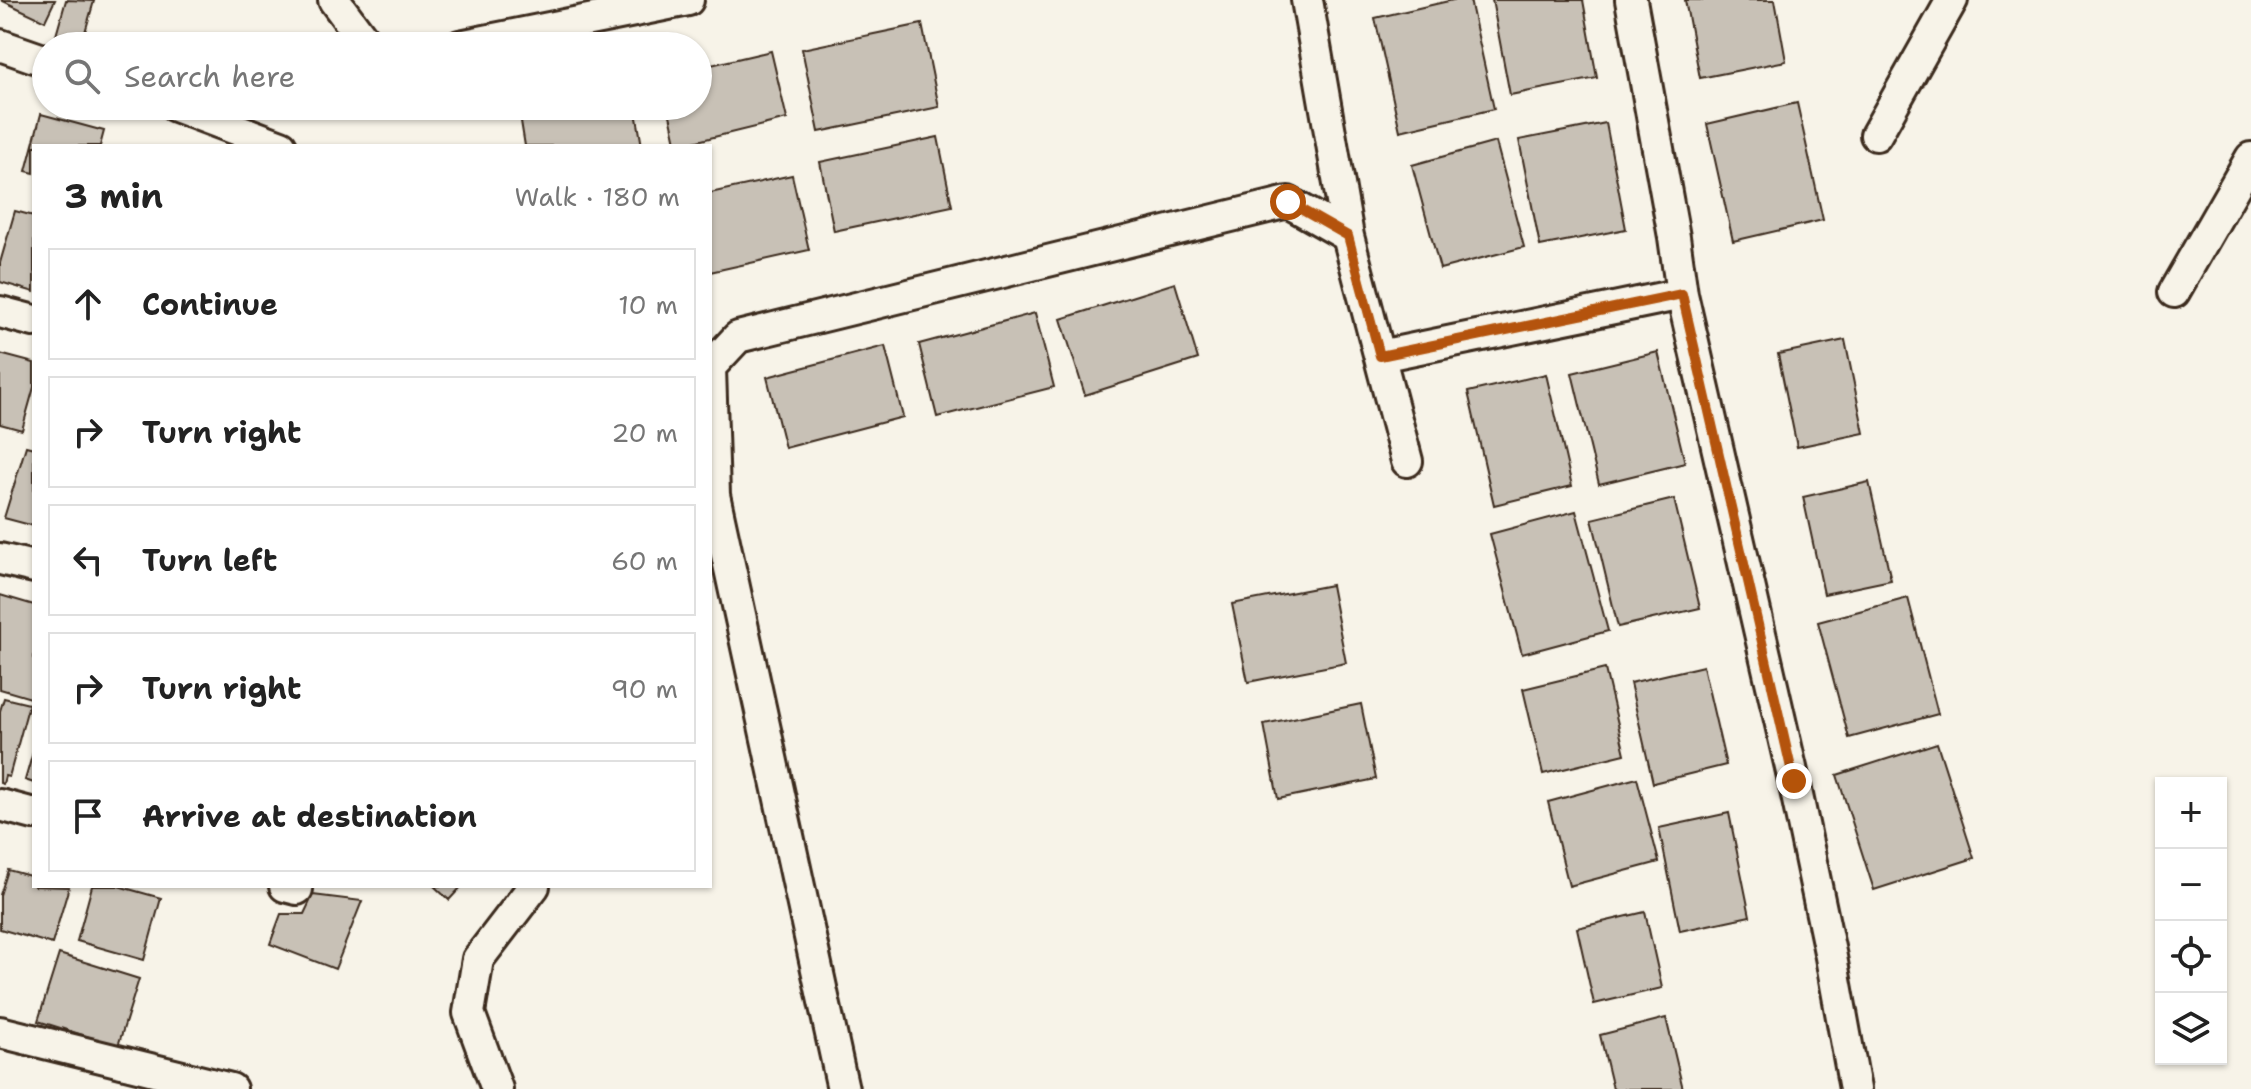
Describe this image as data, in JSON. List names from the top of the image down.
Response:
{
  "page": {
    "search": "Search here",
    "heading": ["3 min", "Walk · 180 m"],
    "list": [
      ["Continue", "10 m"],
      ["Turn right", "20 m"],
      ["Turn left", "60 m"],
      ["Turn right", "90 m"],
      "Arrive at destination"
    ],
    "map_buttons": ["+", "−"]
  }
}
